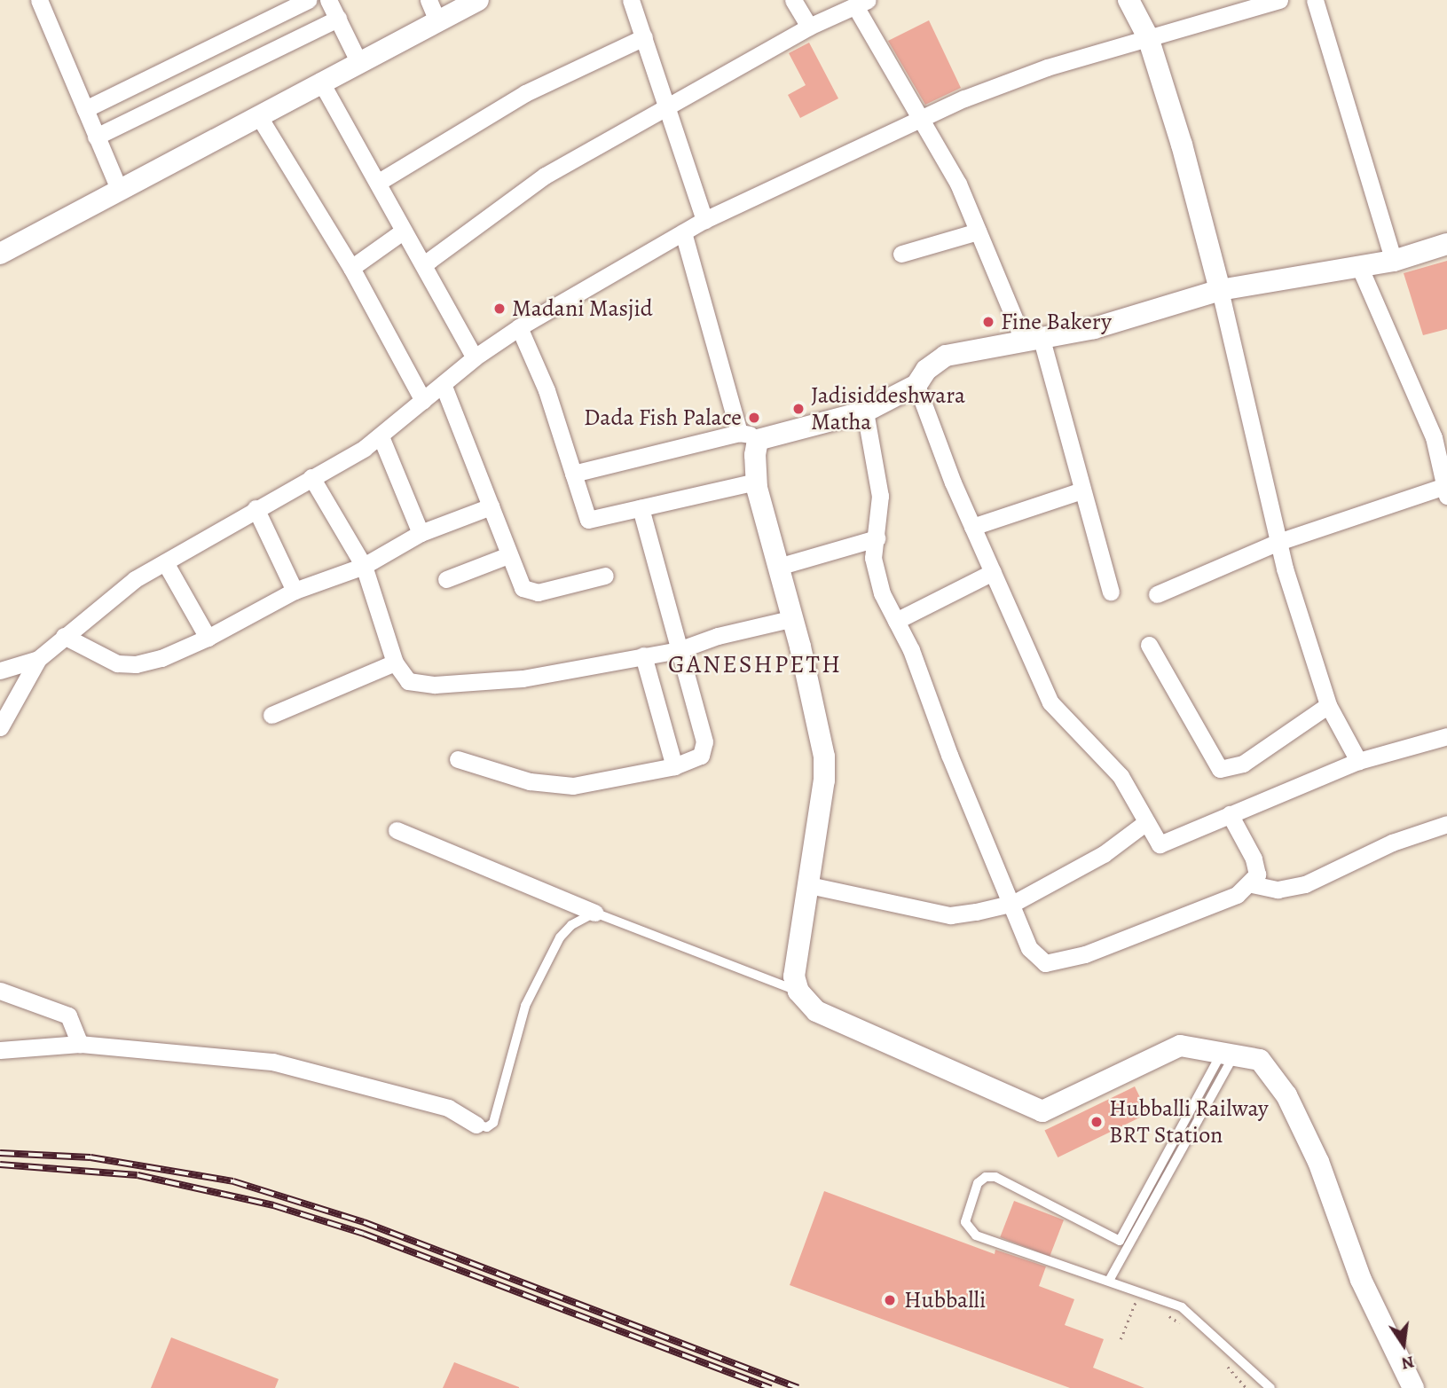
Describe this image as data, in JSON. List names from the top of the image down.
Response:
{
  "districts": ["GANESHPETH"],
  "places": [
    "Madani Masjid",
    "Fine Bakery",
    "Jadisiddeshwara Matha",
    "Dada Fish Palace",
    "Hubballi Railway BRT Station",
    "Hubballi"
  ],
  "north": "bottom"
}
